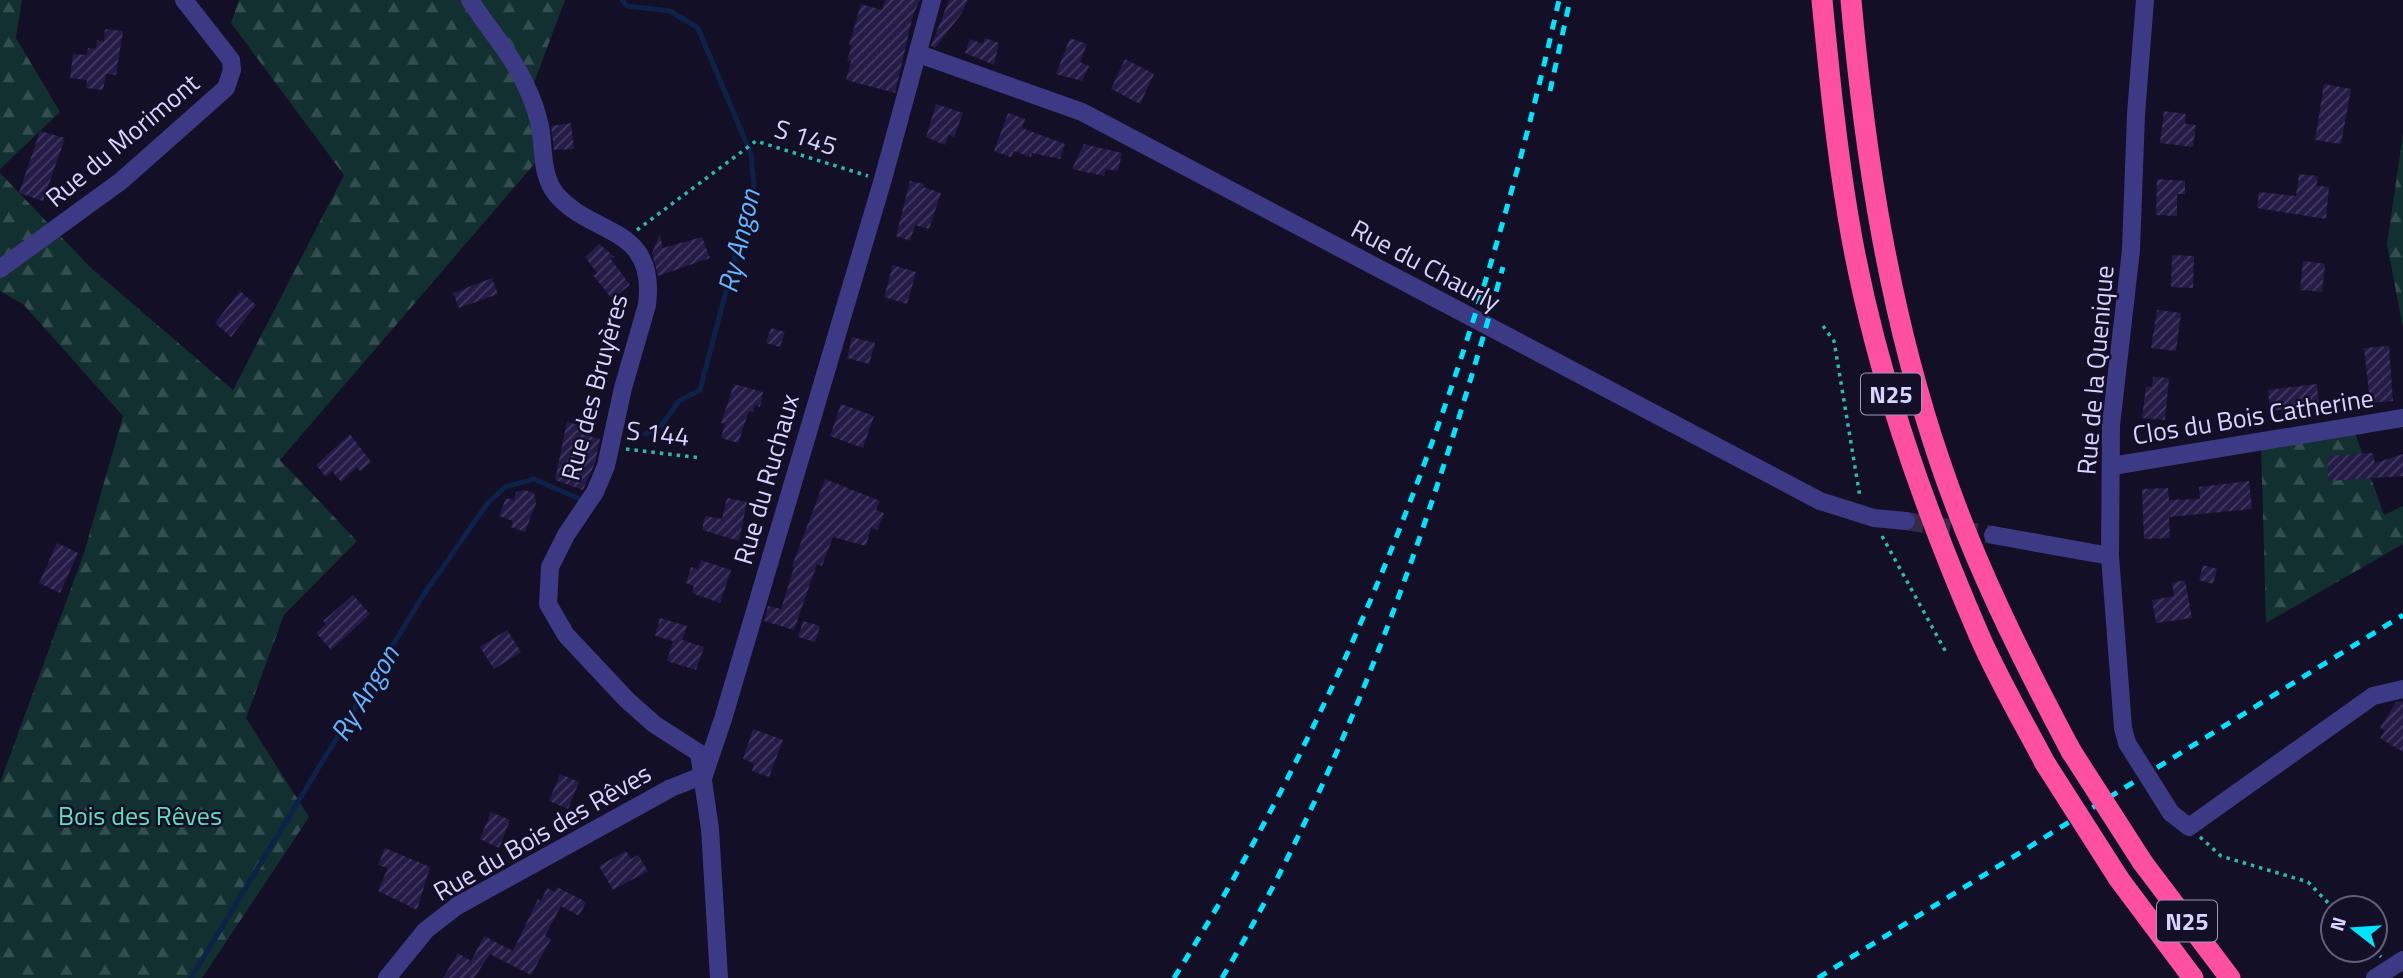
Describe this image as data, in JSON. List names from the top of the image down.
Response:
{
  "streets": {
    "highway": ["N25"],
    "street": [
      "Rue du Morimont",
      "Rue du Chaurly",
      "Rue de la Quenique",
      "Rue des Bruyères",
      "Clos du Bois Catherine",
      "Rue du Ruchaux",
      "Rue du Bois des Rêves"
    ],
    "path": ["S 145", "S 144"]
  },
  "crossings": [
    ["S 145", "Rue des Bruyères"],
    ["Rue du Chaurly", "Rue du Ruchaux"],
    ["Rue de la Quenique", "Clos du Bois Catherine"],
    ["Rue des Bruyères", "S 144"],
    ["Rue des Bruyères", "Rue du Ruchaux"],
    ["Rue des Bruyères", "Rue du Bois des Rêves"],
    ["Rue du Ruchaux", "Rue du Bois des Rêves"]
  ],
  "water": ["Ry Angon"],
  "parks": ["Bois des Rêves"],
  "north": "left"
}
